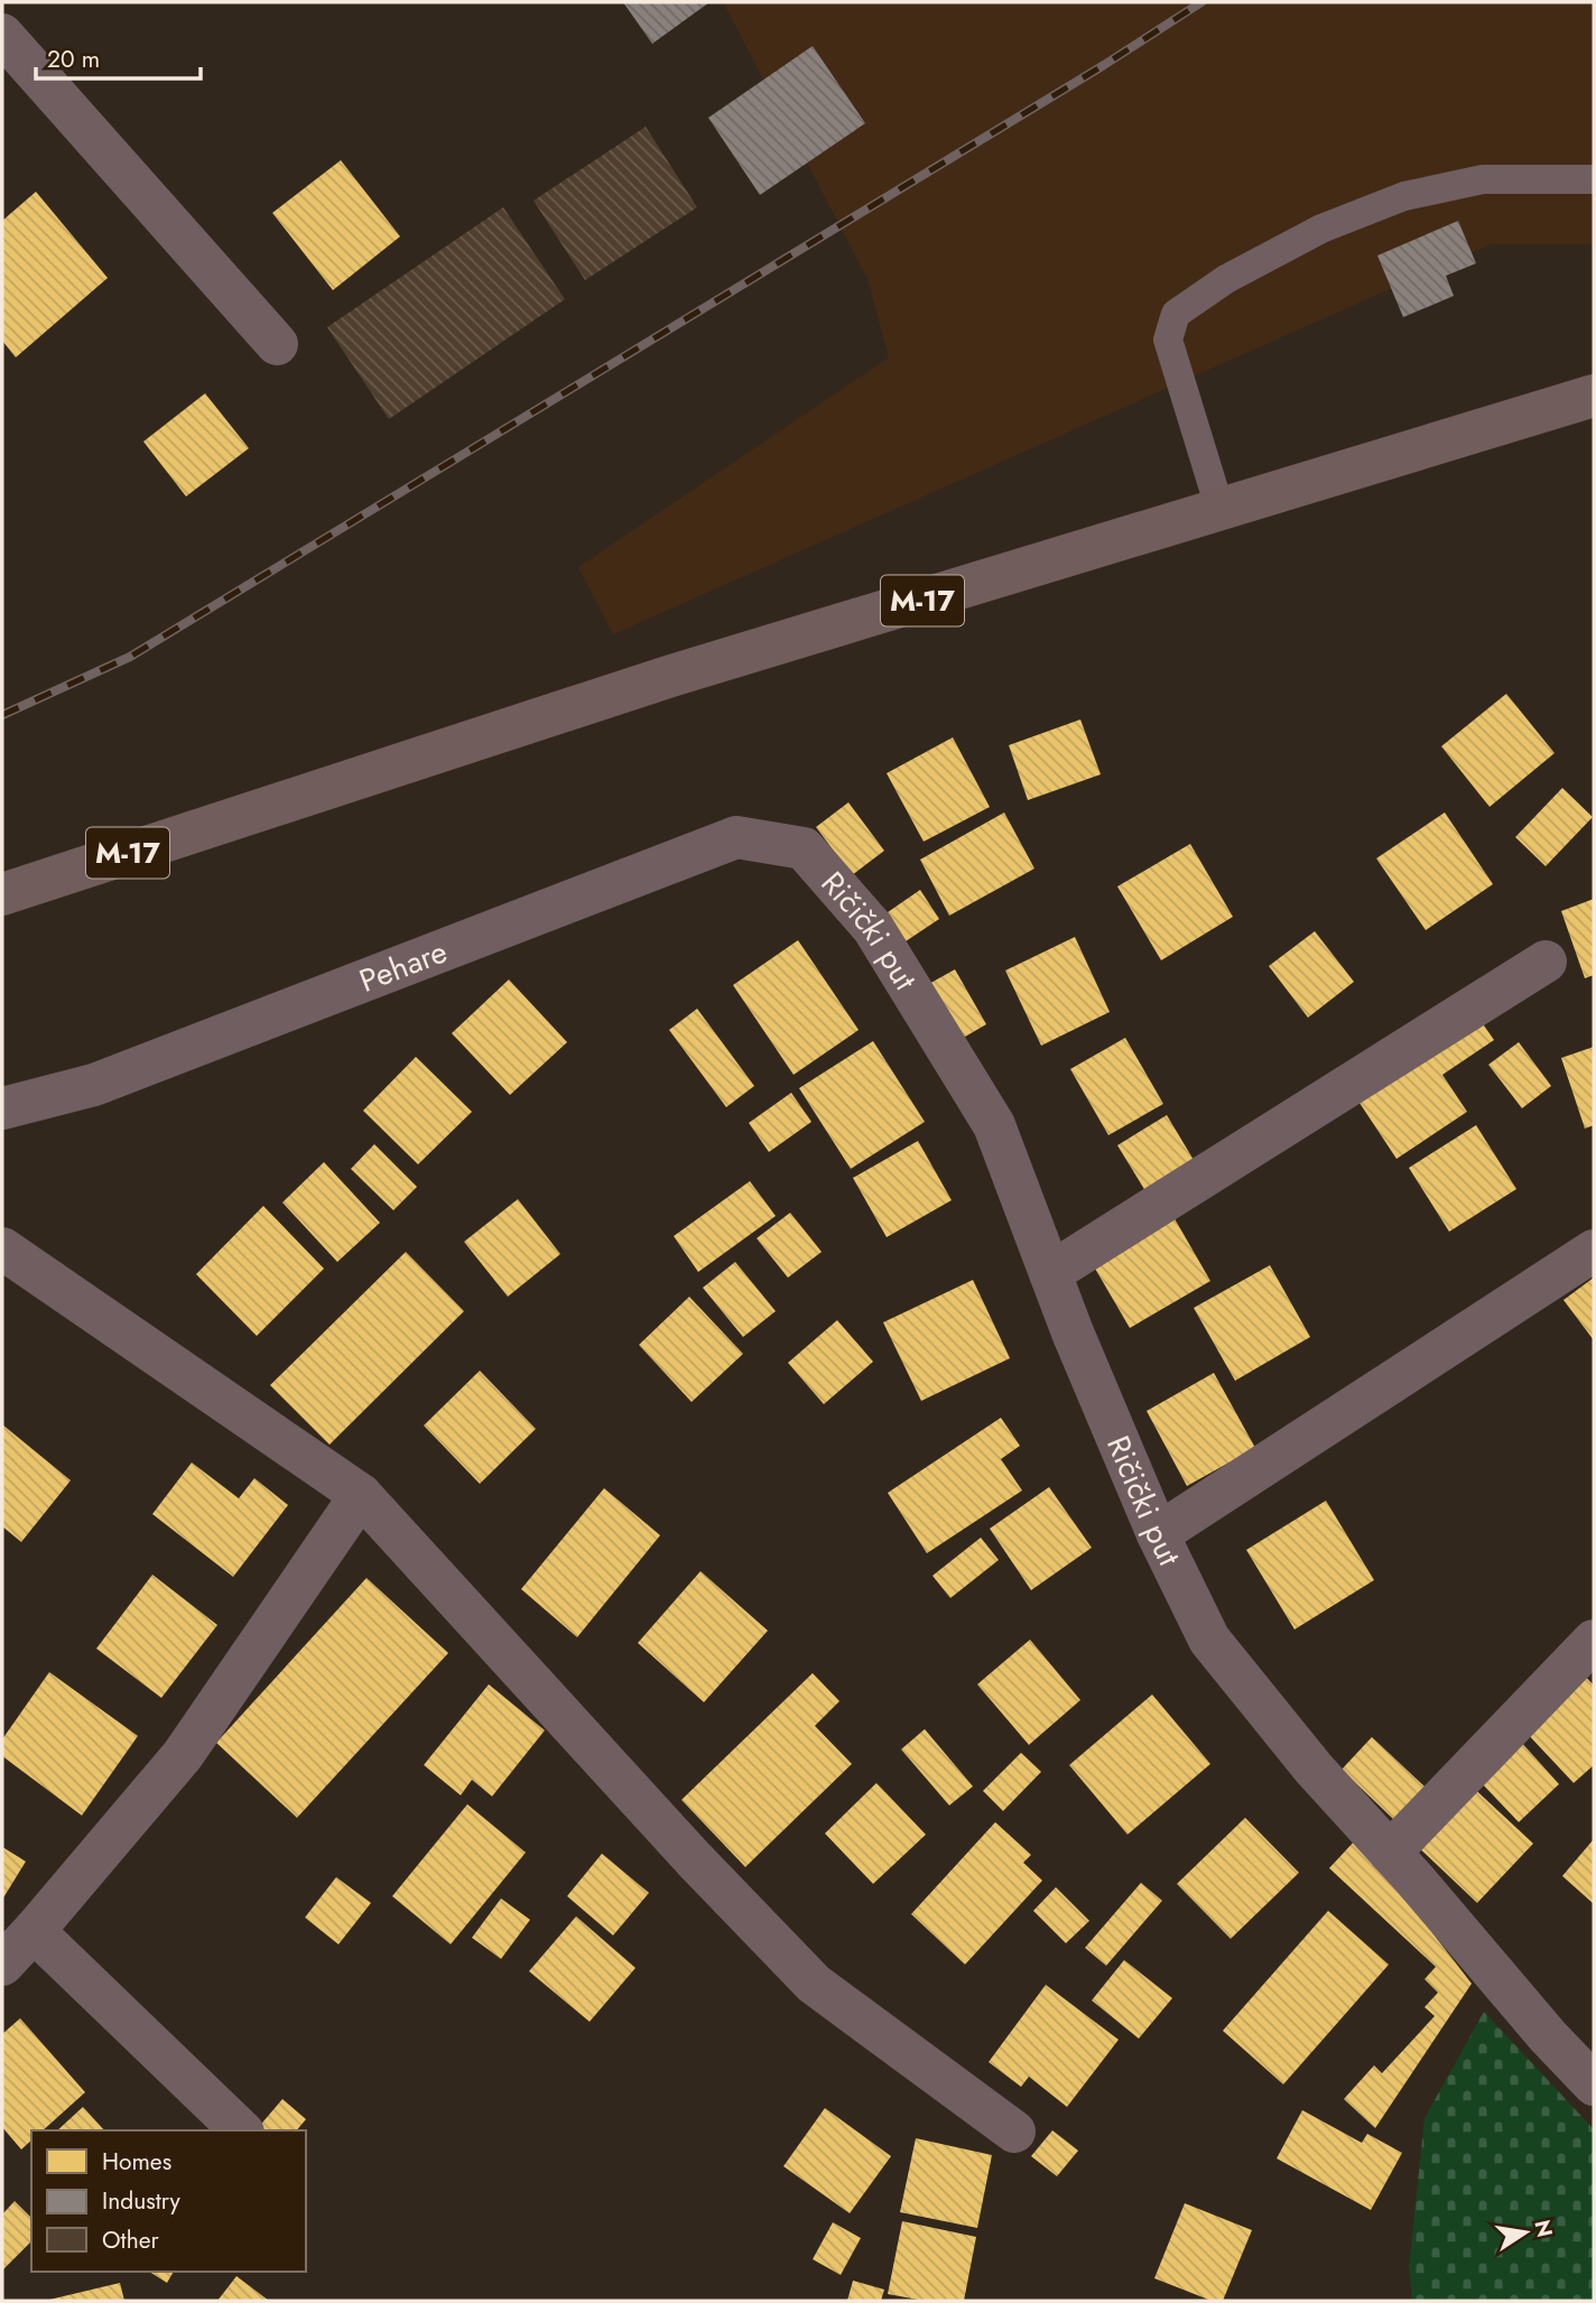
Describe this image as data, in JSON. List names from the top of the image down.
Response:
{
  "streets": {
    "main road": ["M-17"],
    "street": ["Ričički put", "Pehare"]
  },
  "crossings": [
    ["Ričički put", "Pehare"]
  ],
  "legend": ["Homes", "Industry", "Other"],
  "scale_bar": "20 m",
  "north": "right"
}
